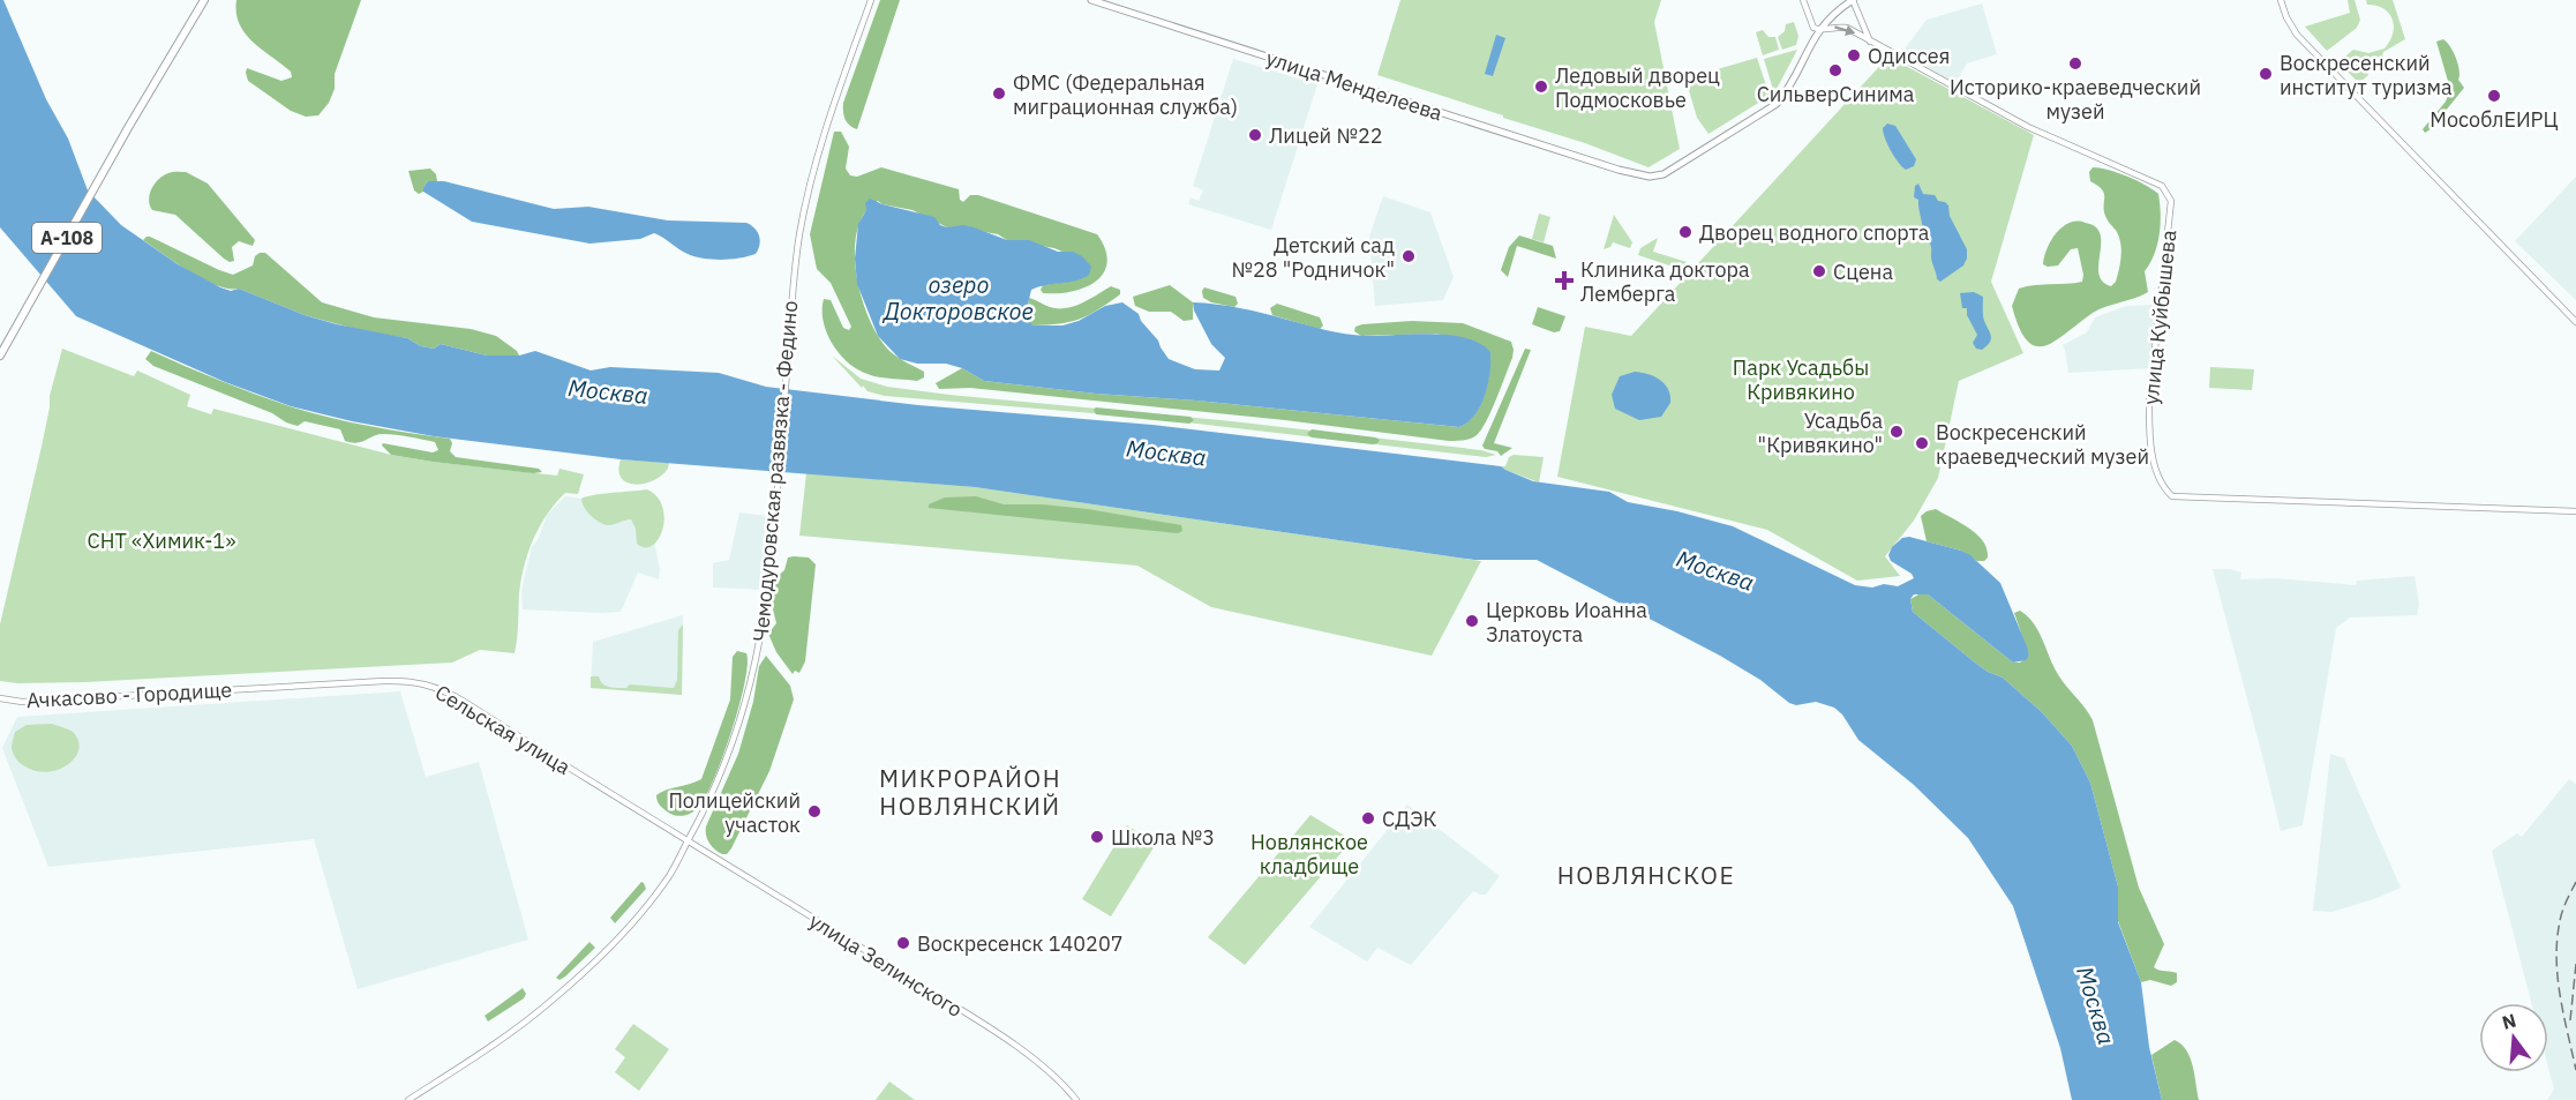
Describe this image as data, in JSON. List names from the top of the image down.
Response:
{
  "streets": {
    "highway": ["А-108"],
    "main road": ["улица Менделеева"],
    "street": [
      "улица Куйбышева",
      "Чемодуровская развязка - Федино",
      "Ачкасово - Городище",
      "Сельская улица",
      "улица Зелинского"
    ]
  },
  "crossings": [
    ["Чемодуровская развязка - Федино", "Сельская улица"],
    ["Чемодуровская развязка - Федино", "улица Зелинского"],
    ["Ачкасово - Городище", "Сельская улица"],
    ["Сельская улица", "улица Зелинского"]
  ],
  "districts": ["МИКРОРАЙОН НОВЛЯНСКИЙ", "НОВЛЯНСКОЕ"],
  "water": ["озеро Докторовское", "Москва"],
  "parks": ["Парк Усадьбы Кривякино", "СНТ «Химик-1»", "Новлянское кладбище"],
  "places": {
    "other": [
      "Одиссея",
      "Историко-краеведческий музей",
      "СильверСинима",
      "Воскресенский институт туризма",
      "Ледовый дворец Подмосковье",
      "ФМС (Федеральная миграционная служба)",
      "МособлЕИРЦ",
      "Лицей №22",
      "Дворец водного спорта",
      "Детский сад №28 \"Родничок\"",
      "Сцена",
      "Усадьба \"Кривякино\"",
      "Воскресенский краеведческий музей",
      "Церковь Иоанна Златоуста",
      "Полицейский участок",
      "СДЭК",
      "Школа №3",
      "Воскресенск 140207"
    ],
    "health": ["Клиника доктора Лемберга"]
  },
  "north": "top"
}
